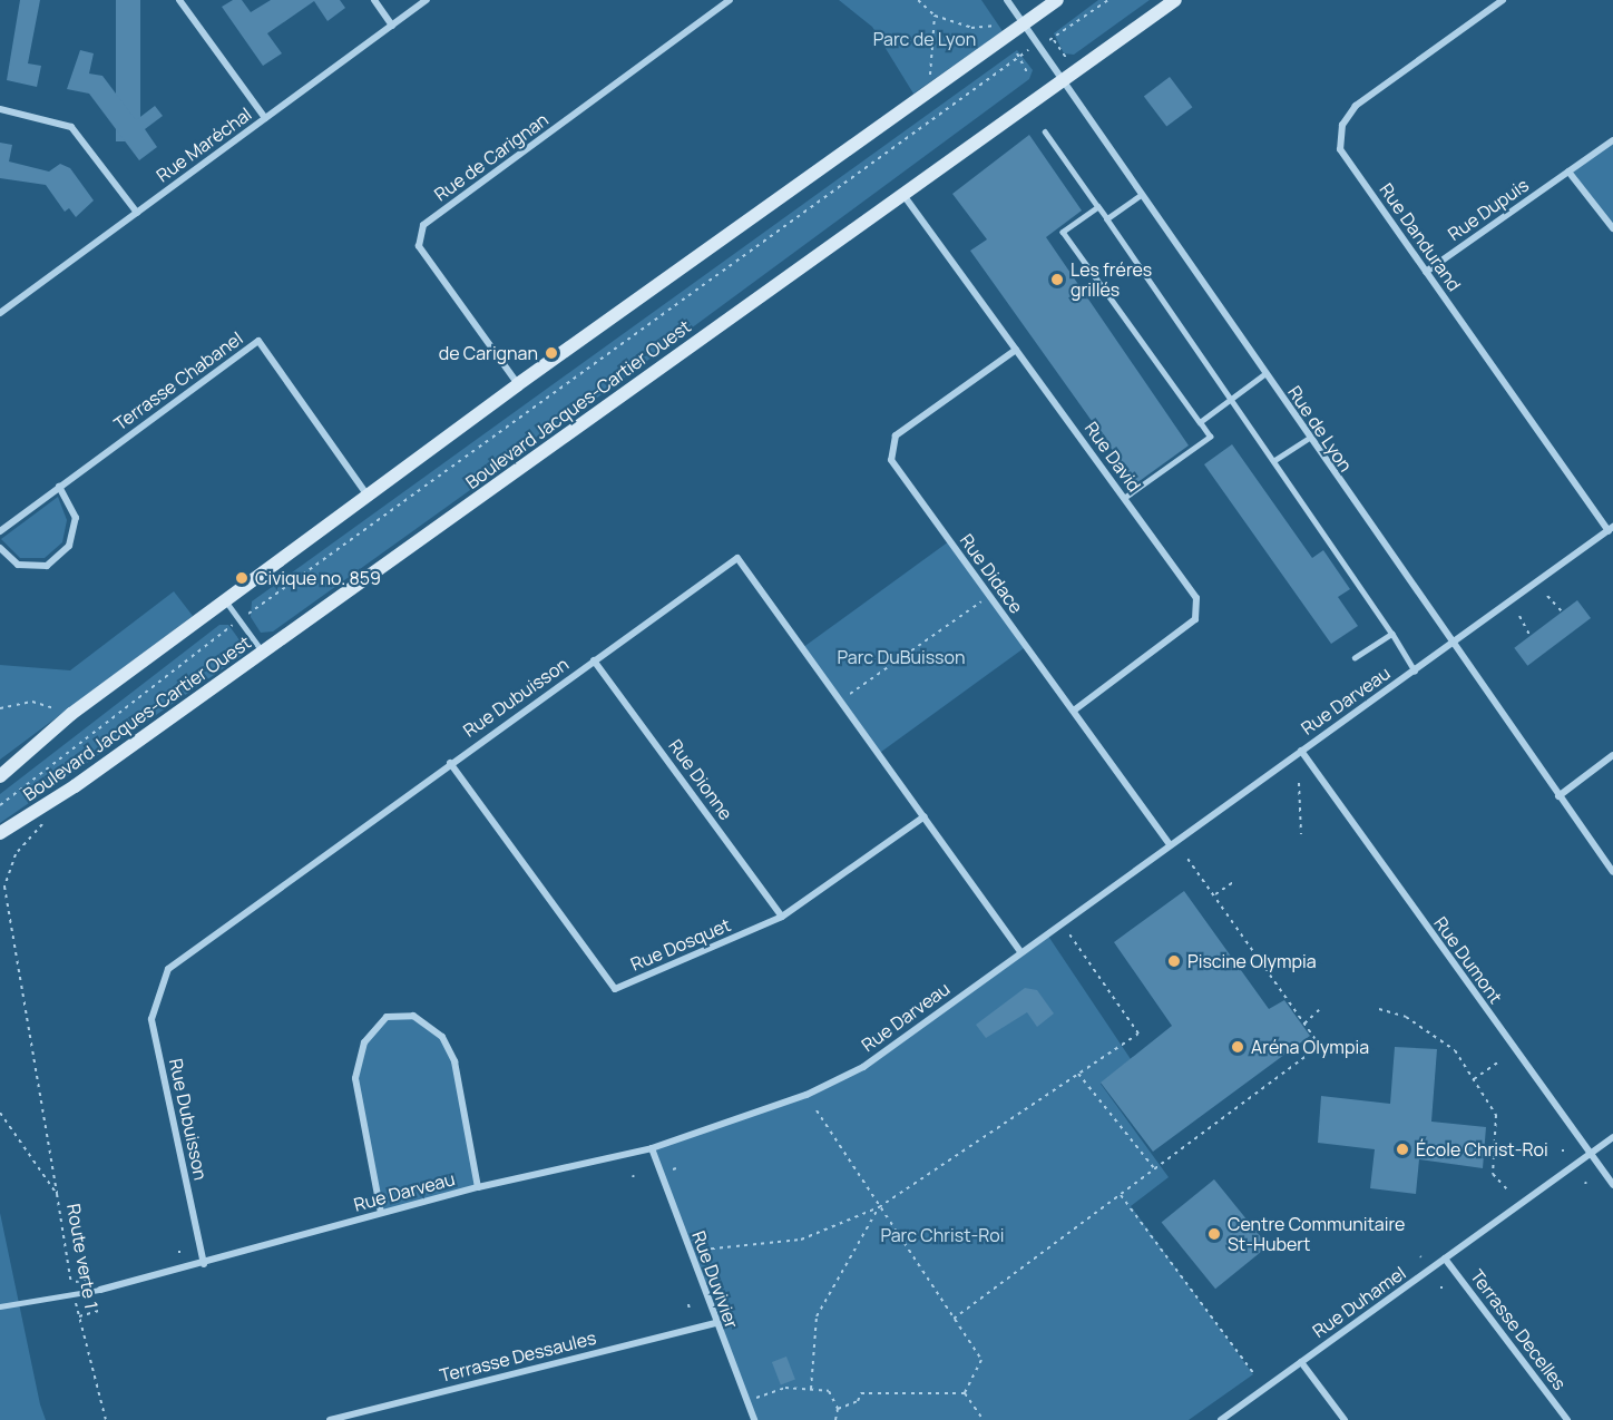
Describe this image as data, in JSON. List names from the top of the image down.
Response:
{
  "streets": {
    "main road": ["Boulevard Jacques-Cartier Ouest"],
    "street": [
      "Rue Maréchal",
      "Rue de Carignan",
      "Rue Dupuis",
      "Rue Dandurand",
      "Terrasse Chabanel",
      "Rue de Lyon",
      "Rue David",
      "Rue Didace",
      "Rue Dubuisson",
      "Rue Darveau",
      "Rue Dionne",
      "Rue Dosquet",
      "Rue Dumont",
      "Rue Duvivier",
      "Rue Duhamel",
      "Terrasse Decelles",
      "Terrasse Dessaules"
    ],
    "path": ["Route verte 1"]
  },
  "crossings": [
    ["Rue de Carignan", "Boulevard Jacques-Cartier Ouest"],
    ["Rue Dupuis", "Rue Dandurand"],
    ["Rue Dandurand", "Rue Darveau"],
    ["Terrasse Chabanel", "Boulevard Jacques-Cartier Ouest"],
    ["Boulevard Jacques-Cartier Ouest", "Rue de Lyon"],
    ["Boulevard Jacques-Cartier Ouest", "Rue David"],
    ["Rue de Lyon", "Rue Darveau"],
    ["Rue David", "Rue Didace"],
    ["Rue Didace", "Rue Darveau"],
    ["Rue Dubuisson", "Rue Darveau"],
    ["Rue Dubuisson", "Rue Dionne"],
    ["Rue Dubuisson", "Rue Dosquet"],
    ["Rue Darveau", "Rue Dumont"],
    ["Rue Darveau", "Rue Duvivier"],
    ["Rue Dionne", "Rue Dosquet"],
    ["Rue Dumont", "Rue Duhamel"],
    ["Rue Duvivier", "Terrasse Dessaules"],
    ["Rue Duhamel", "Terrasse Decelles"]
  ],
  "parks": ["Parc de Lyon", "Parc DuBuisson", "Parc Christ-Roi"],
  "places": [
    "Les fréres grillés",
    "de Carignan",
    "Civique no. 859",
    "Piscine Olympia",
    "Aréna Olympia",
    "École Christ-Roi",
    "Centre Communitaire St-Hubert"
  ]
}
